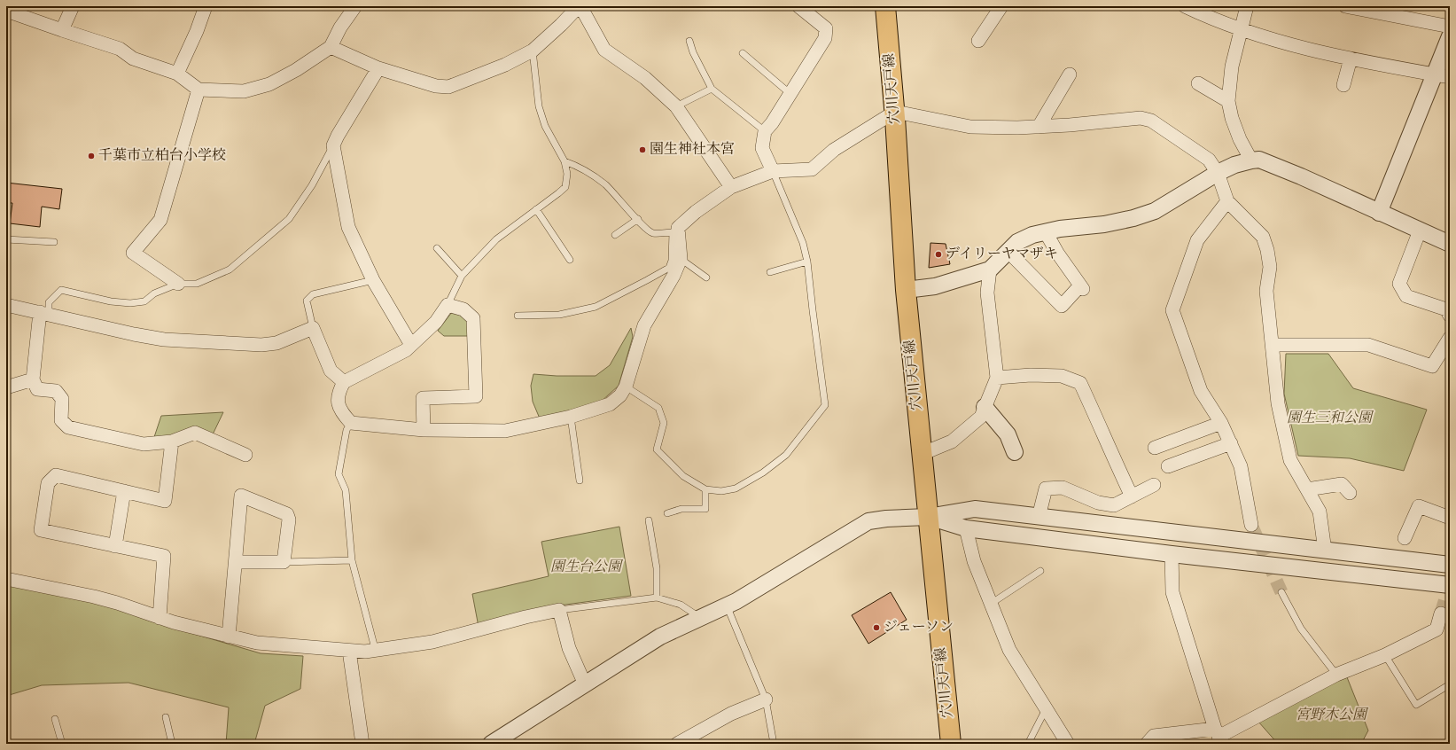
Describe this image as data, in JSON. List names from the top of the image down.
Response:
{
  "streets": {
    "main road": ["穴川天戸線"]
  },
  "parks": ["園生三和公園", "園生台公園", "宮野木公園"],
  "places": [
    "園生神社本宮",
    "千葉市立柏台小学校",
    "デイリーヤマザキ",
    "ジェーソン"
  ]
}
